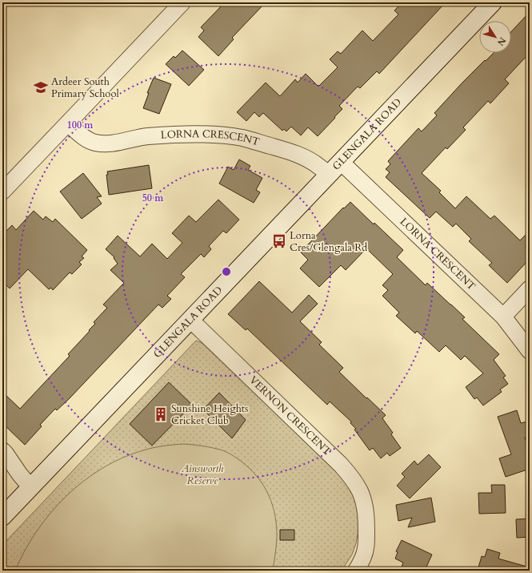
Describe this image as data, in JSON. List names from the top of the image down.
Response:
{
  "streets": {
    "street": ["GLENGALA ROAD", "LORNA CRESCENT", "VERNON CRESCENT"]
  },
  "crossings": [
    ["GLENGALA ROAD", "LORNA CRESCENT"],
    ["GLENGALA ROAD", "VERNON CRESCENT"]
  ],
  "parks": ["Ainsworth Reserve"],
  "places": {
    "school or university": ["Ardeer South Primary School"],
    "bus stop": ["Lorna Cres/Glengala Rd"],
    "building": ["Sunshine Heights Cricket Club"]
  },
  "north": "bottom right",
  "rings": ["100 m", "50 m"]
}
